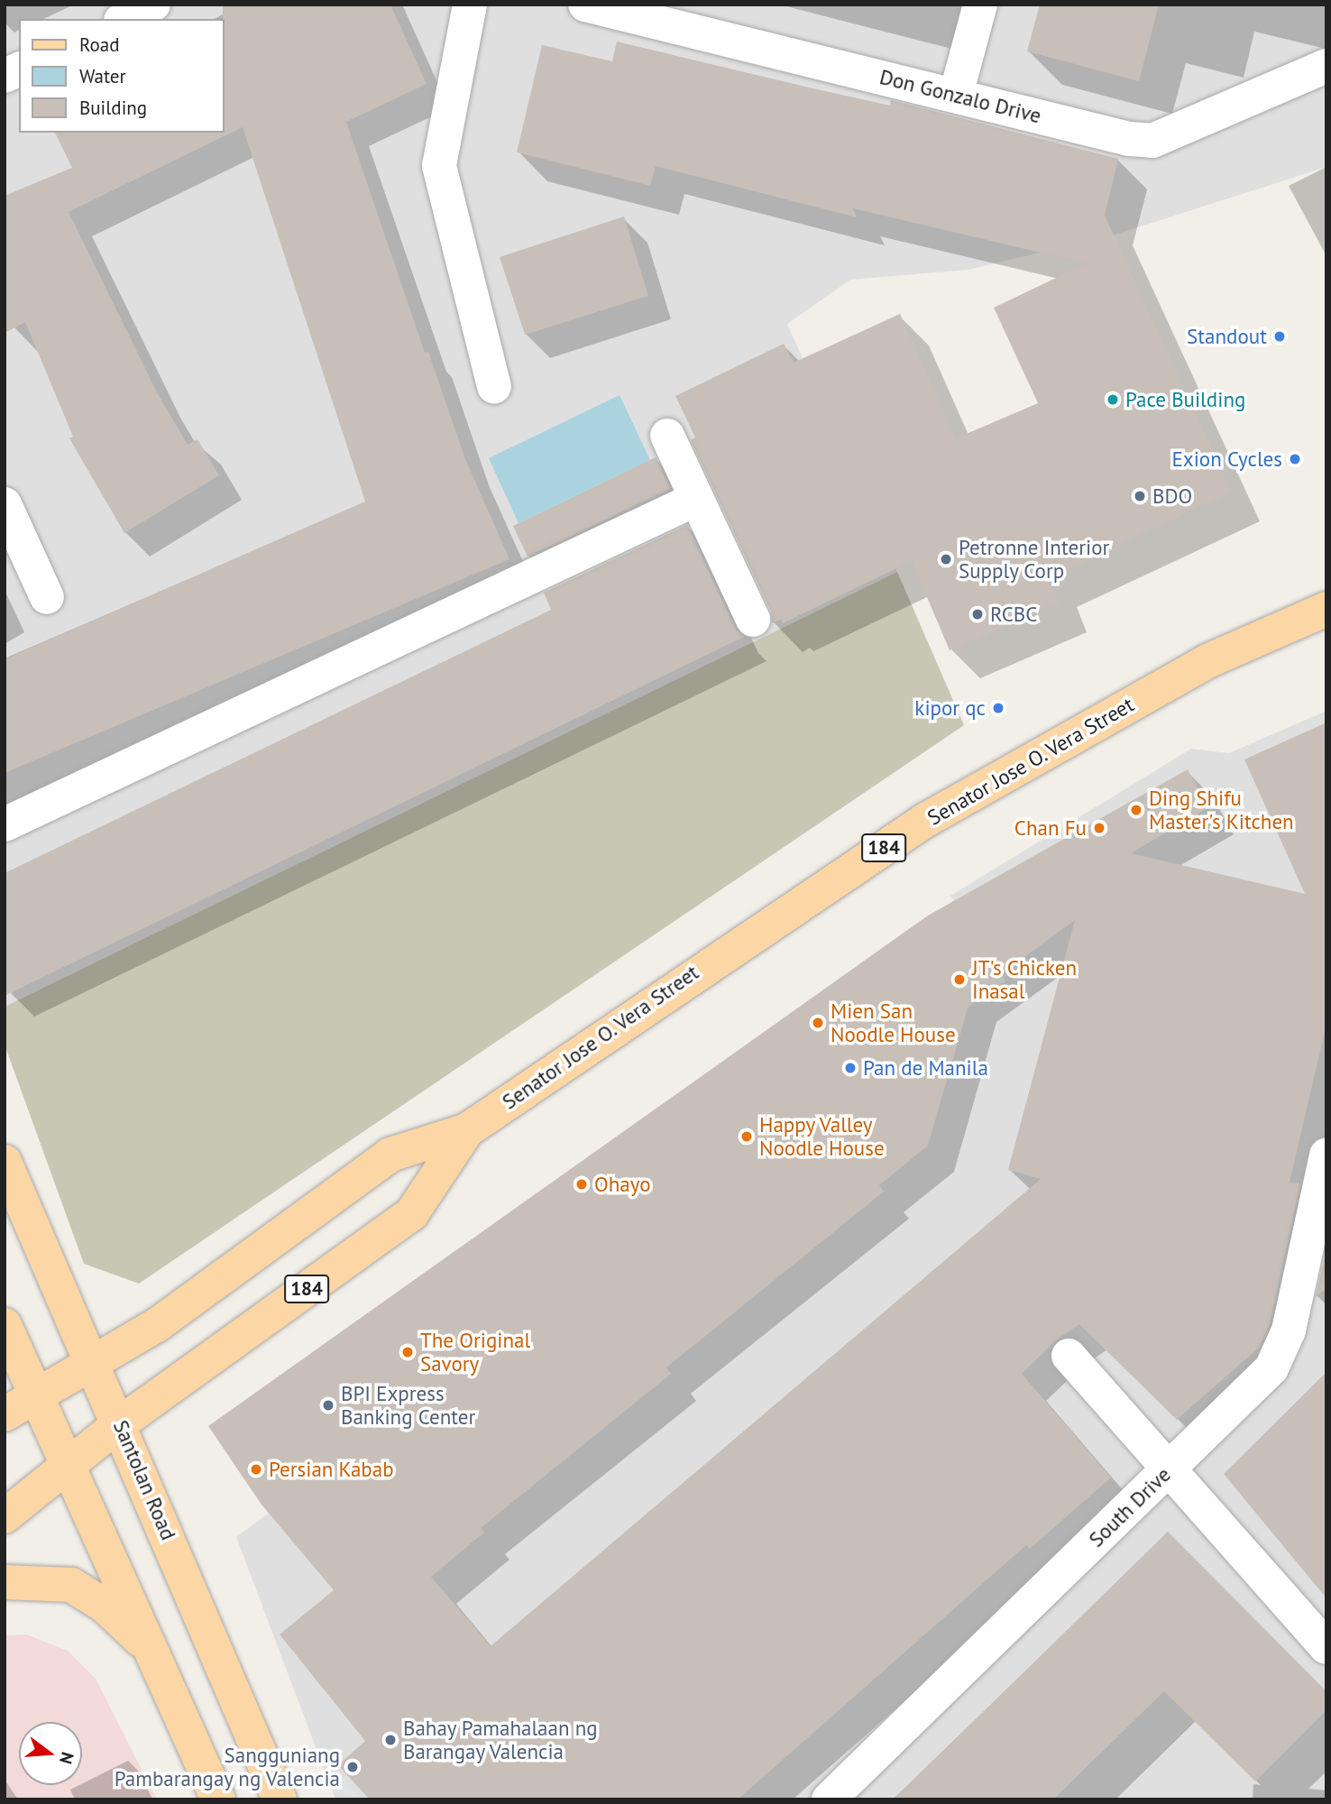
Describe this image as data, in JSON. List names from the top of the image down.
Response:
{
  "streets": {
    "main road": ["Senator Jose O. Vera Street", "184", "Santolan Road"],
    "street": ["Don Gonzalo Drive", "South Drive"]
  },
  "crossings": [
    ["Senator Jose O. Vera Street", "184"],
    ["Senator Jose O. Vera Street", "Santolan Road"],
    ["184", "Santolan Road"]
  ],
  "places": [
    "Standout",
    "Pace Building",
    "Exion Cycles",
    "BDO",
    "Petronne Interior Supply Corp",
    "RCBC",
    "kipor qc",
    "Ding Shifu Master's Kitchen",
    "Chan Fu",
    "JT's Chicken Inasal",
    "Mien San Noodle House",
    "Pan de Manila",
    "Happy Valley Noodle House",
    "Ohayo",
    "The Original Savory",
    "BPI Express Banking Center",
    "Persian Kabab",
    "Bahay Pamahalaan ng Barangay Valencia",
    "Sangguniang Pambarangay ng Valencia"
  ],
  "legend": ["Road", "Water", "Building"],
  "north": "right"
}
